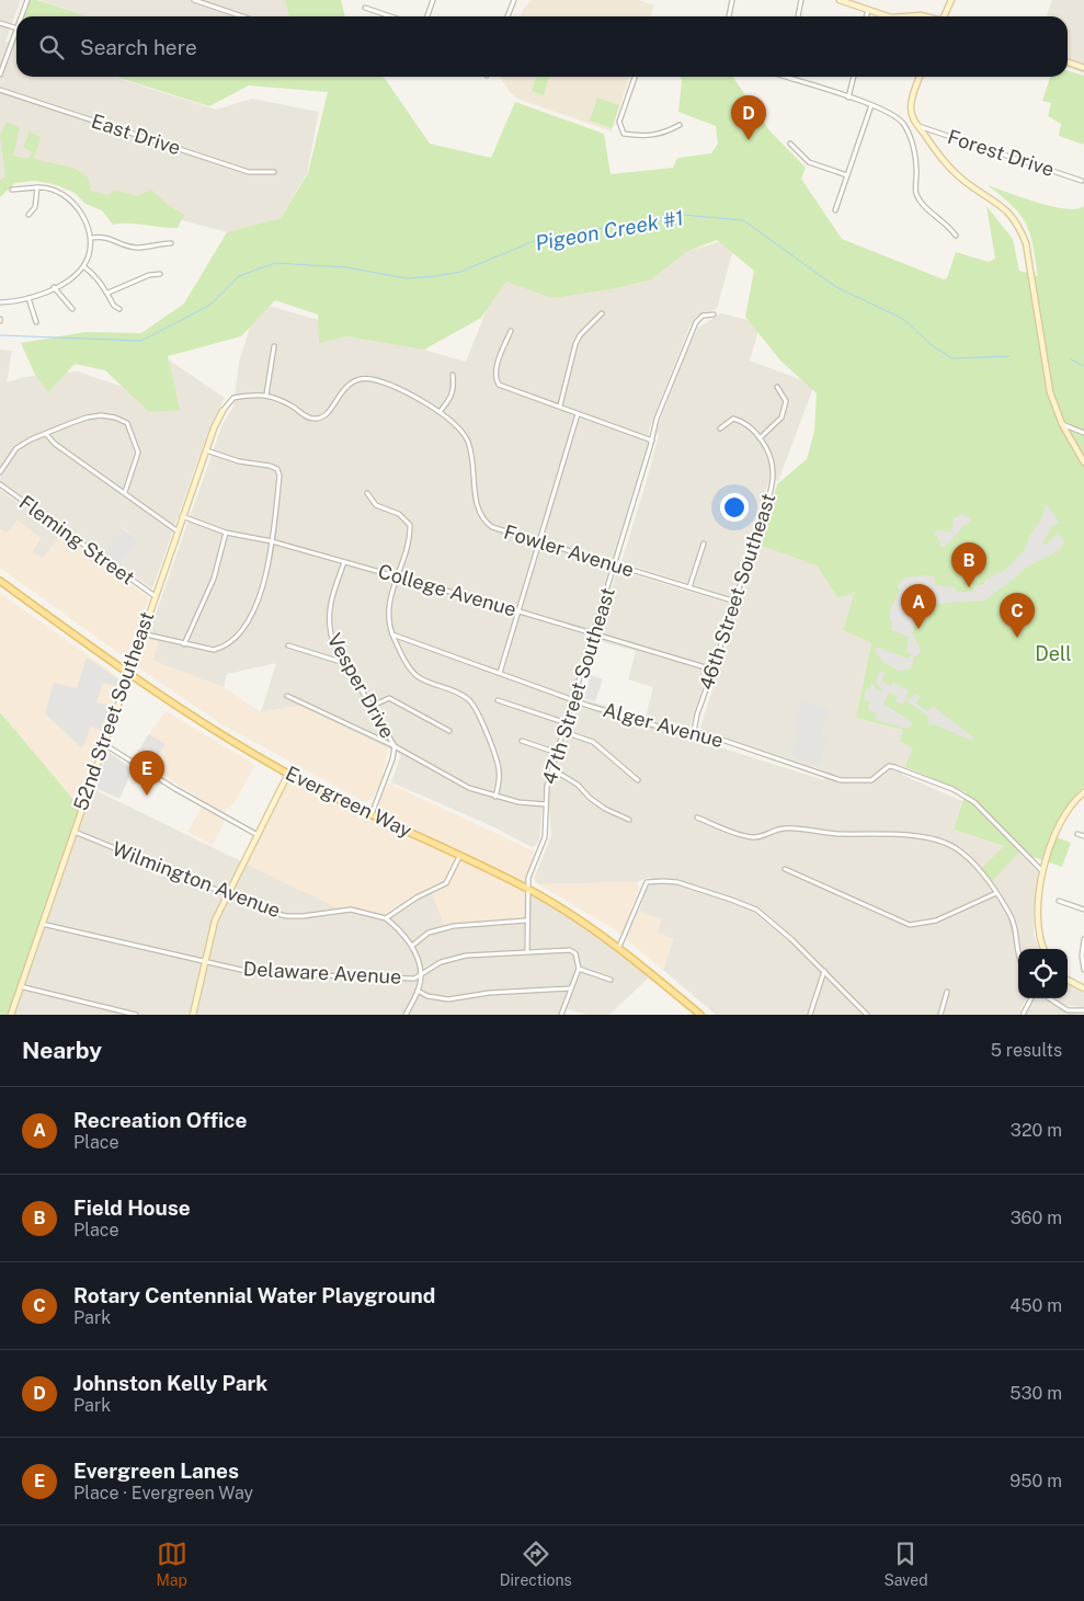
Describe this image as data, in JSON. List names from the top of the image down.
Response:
{
  "streets": {
    "main road": ["Evergreen Way"],
    "street": [
      "East Drive",
      "Forest Drive",
      "Fleming Street",
      "Fowler Avenue",
      "College Avenue",
      "46th Street Southeast",
      "Vesper Drive",
      "47th Street Southeast",
      "52nd Street Southeast",
      "Alger Avenue",
      "Wilmington Avenue",
      "Delaware Avenue"
    ]
  },
  "crossings": [
    ["Fleming Street", "52nd Street Southeast"],
    ["Fowler Avenue", "46th Street Southeast"],
    ["Fowler Avenue", "47th Street Southeast"],
    ["College Avenue", "46th Street Southeast"],
    ["College Avenue", "Vesper Drive"],
    ["College Avenue", "47th Street Southeast"],
    ["College Avenue", "52nd Street Southeast"],
    ["46th Street Southeast", "Alger Avenue"],
    ["Vesper Drive", "47th Street Southeast"],
    ["47th Street Southeast", "Alger Avenue"],
    ["47th Street Southeast", "Evergreen Way"],
    ["47th Street Southeast", "Delaware Avenue"],
    ["52nd Street Southeast", "Evergreen Way"],
    ["52nd Street Southeast", "Wilmington Avenue"],
    ["52nd Street Southeast", "Delaware Avenue"]
  ],
  "water": ["Pigeon Creek #1"],
  "parks": ["Dell"],
  "page": {
    "search": "Search here",
    "pins": [
      "D",
      "B",
      "A",
      "C",
      "E"
    ],
    "heading": ["Nearby", "5 results"],
    "list": [
      {
        "mark": "A",
        "name": "Recreation Office",
        "note": "Place",
        "value": "320 m"
      },
      {
        "mark": "B",
        "name": "Field House",
        "note": "Place",
        "value": "360 m"
      },
      {
        "mark": "C",
        "name": "Rotary Centennial Water Playground",
        "note": "Park",
        "value": "450 m"
      },
      {
        "mark": "D",
        "name": "Johnston Kelly Park",
        "note": "Park",
        "value": "530 m"
      },
      {
        "mark": "E",
        "name": "Evergreen Lanes",
        "note": "Place · Evergreen Way",
        "value": "950 m"
      }
    ],
    "nav": ["Map", "Directions", "Saved"]
  }
}
